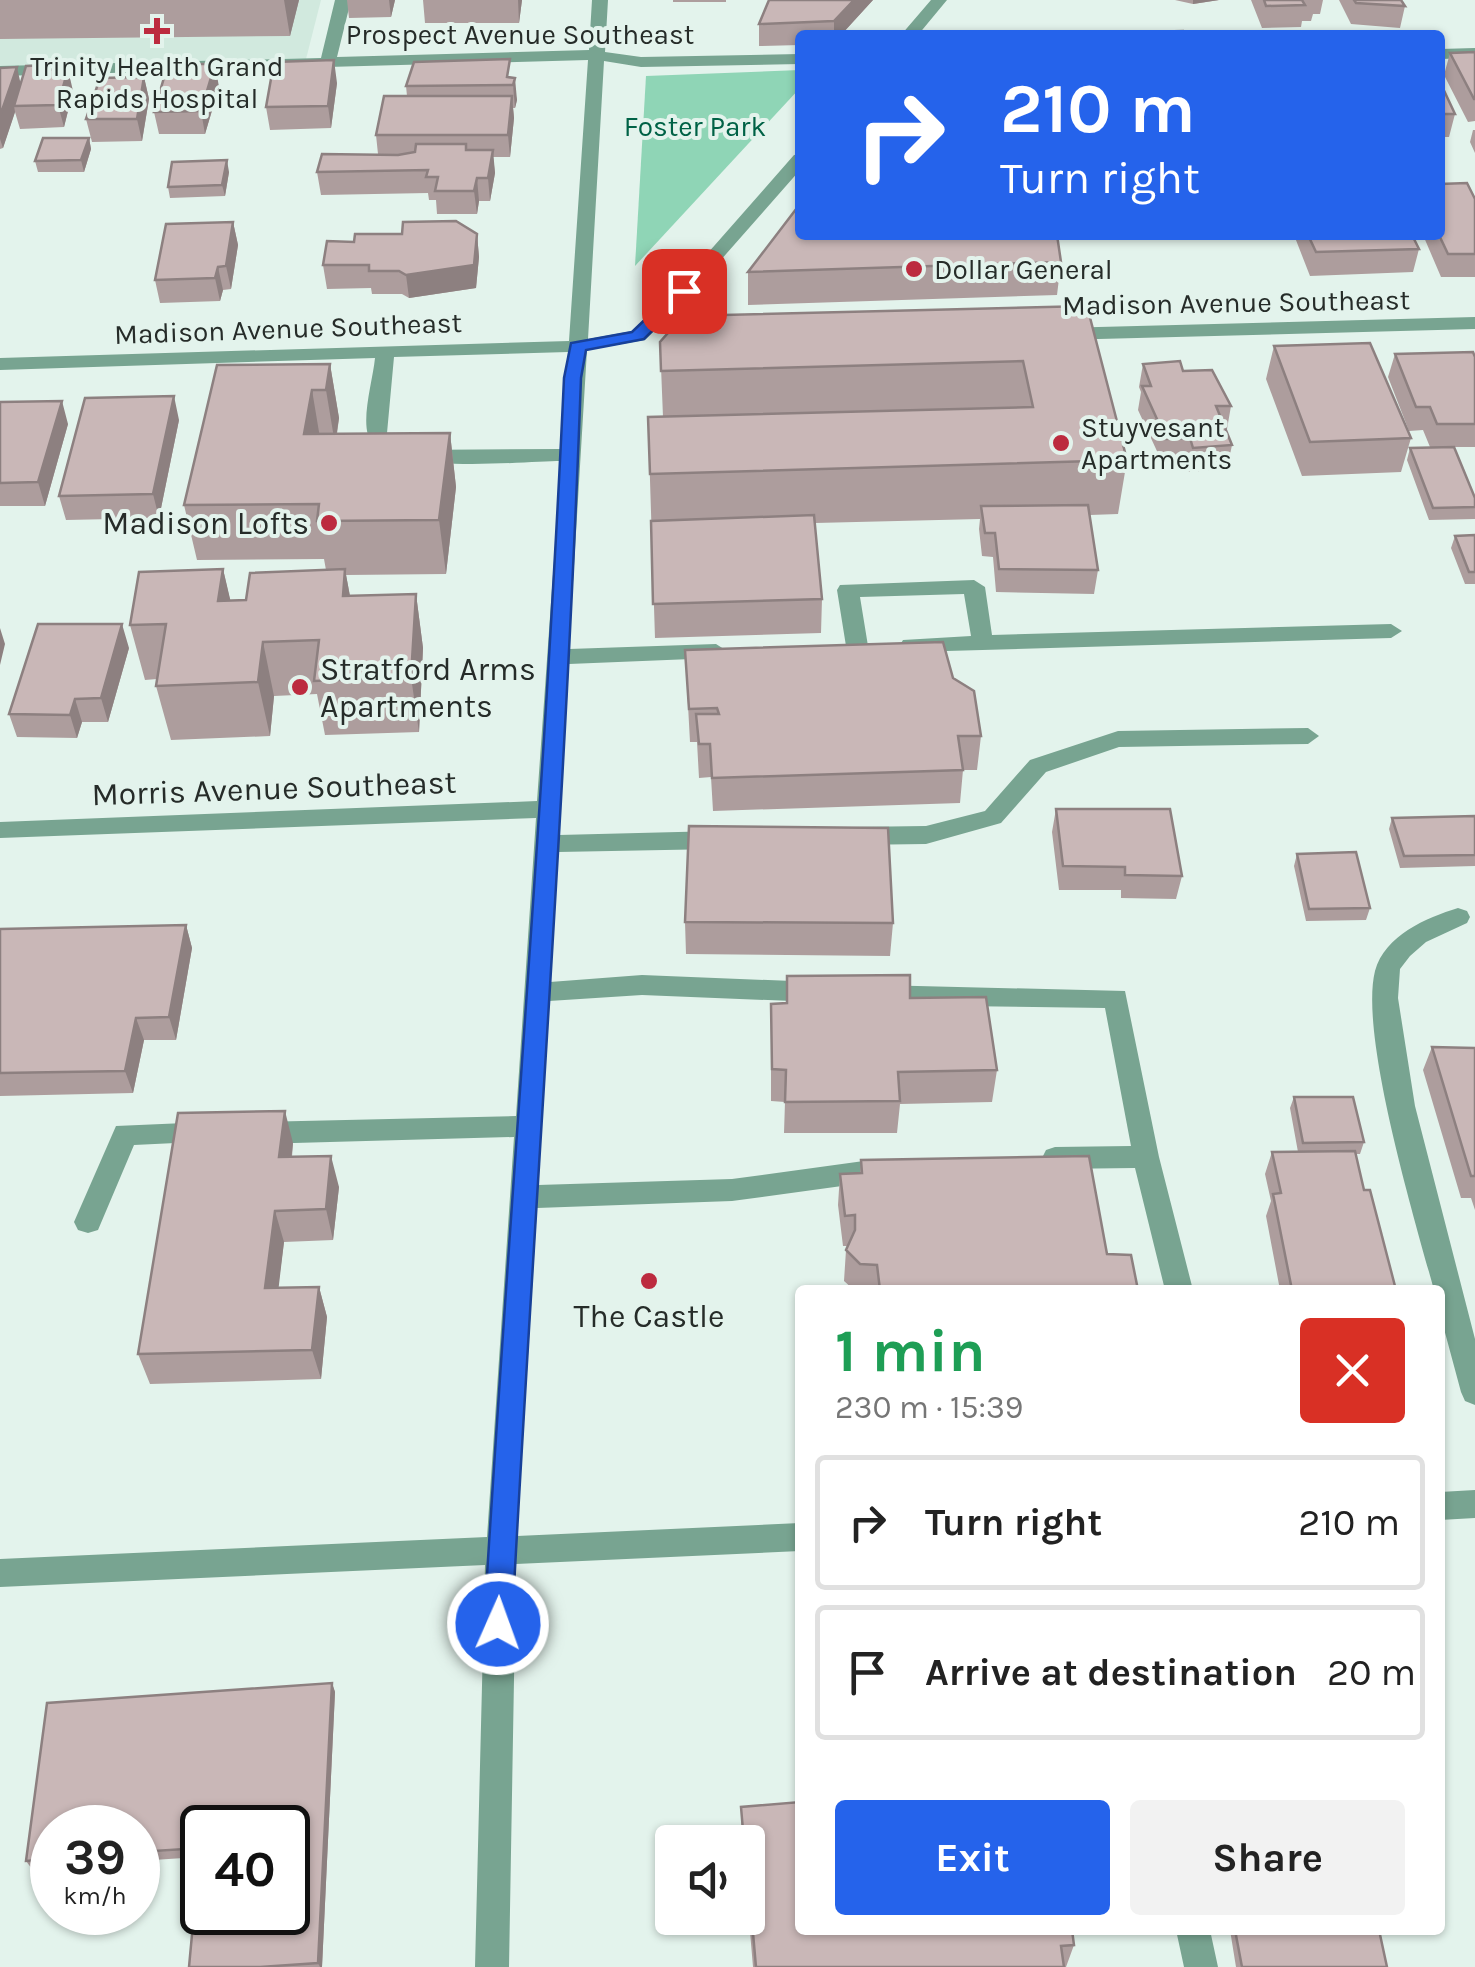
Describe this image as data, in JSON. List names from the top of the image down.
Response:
{
  "streets": {
    "street": ["Prospect Avenue Southeast", "Madison Avenue Southeast", "Morris Avenue Southeast"]
  },
  "parks": ["Foster Park"],
  "places": {
    "health": ["Trinity Health Grand Rapids Hospital"],
    "other": [
      "Dollar General",
      "Stuyvesant Apartments",
      "Madison Lofts",
      "Stratford Arms Apartments",
      "The Castle"
    ]
  },
  "page": {
    "turn": ["210 m", "Turn right"],
    "heading": ["1 min", "230 m · 15:39"],
    "list": [
      {
        "name": "Turn right",
        "value": "210 m"
      },
      {
        "name": "Arrive at destination",
        "value": "20 m"
      }
    ],
    "buttons": ["Exit", "Share"],
    "speed": "39 km/h",
    "limit": "40"
  }
}
